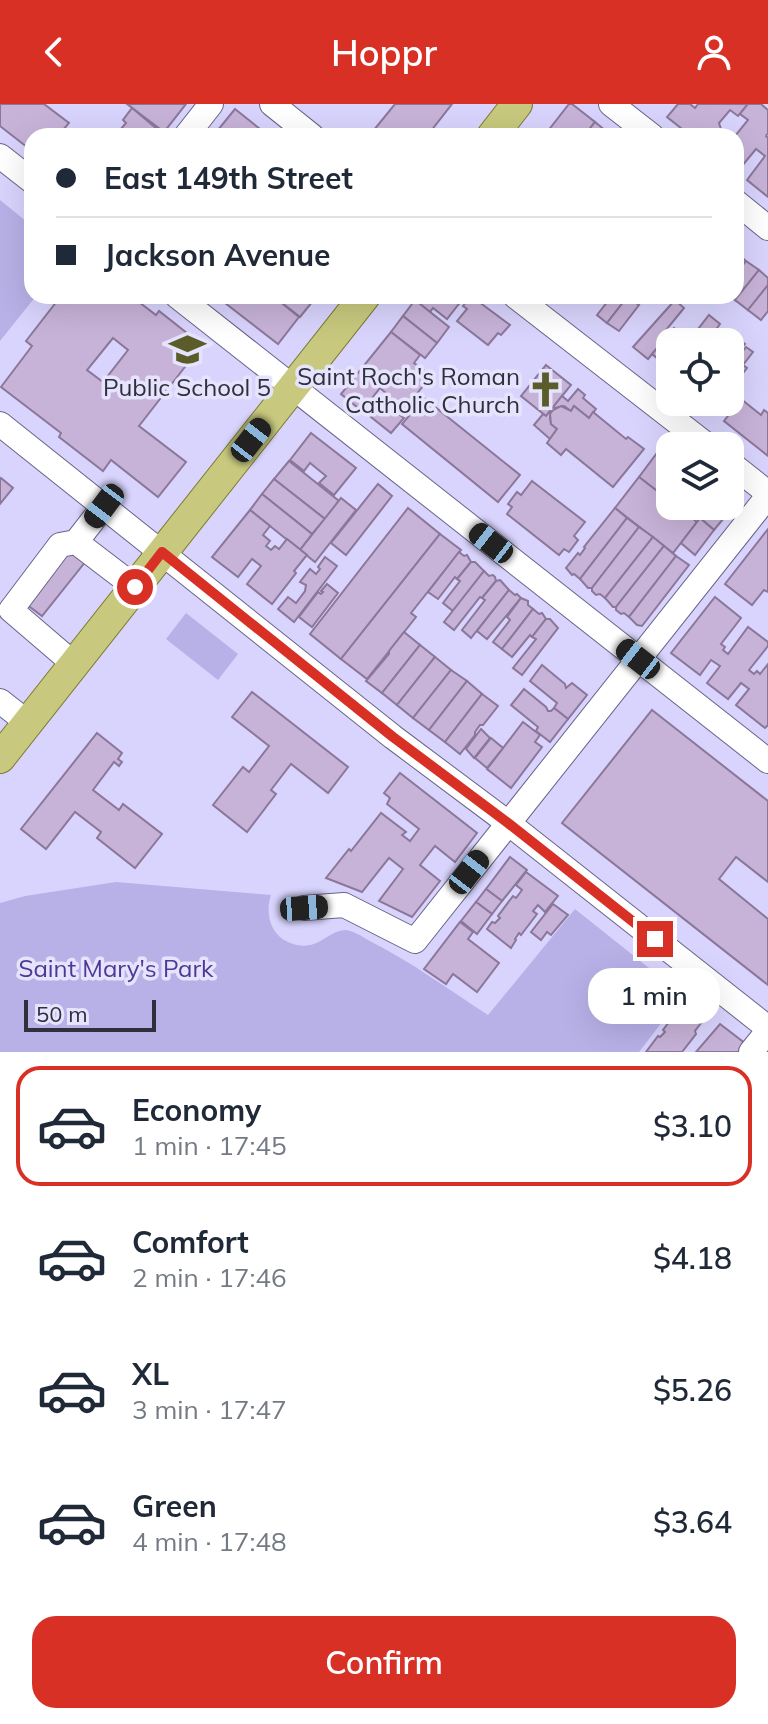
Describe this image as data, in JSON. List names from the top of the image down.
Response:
{
  "parks": ["Saint Mary's Park"],
  "places": {
    "school or university": ["Public School 5"],
    "church": ["Saint Roch's Roman Catholic Church"]
  },
  "scale_bar": "50 m",
  "page": {
    "header": "Hoppr",
    "banner": ["East 149th Street", "Jackson Avenue"],
    "bubble": "1 min",
    "scale": "50 m",
    "list": [
      {
        "name": "Economy",
        "note": "1 min · 17:45",
        "value": "$3.10"
      },
      {
        "name": "Comfort",
        "note": "2 min · 17:46",
        "value": "$4.18"
      },
      {
        "name": "XL",
        "note": "3 min · 17:47",
        "value": "$5.26"
      },
      {
        "name": "Green",
        "note": "4 min · 17:48",
        "value": "$3.64"
      }
    ],
    "buttons": "Confirm"
  }
}
